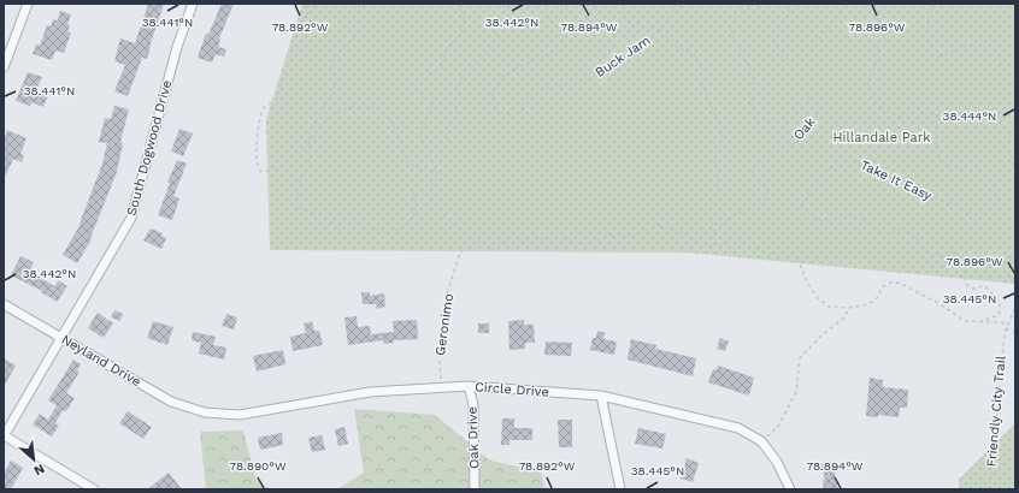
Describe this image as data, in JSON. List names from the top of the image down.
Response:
{
  "streets": {
    "street": [
      "South Dogwood Drive",
      "Neyland Drive",
      "Circle Drive",
      "Oak Drive"
    ],
    "path": [
      "Buck Jam",
      "Oak",
      "Take It Easy",
      "Geronimo",
      "Friendly City Trail"
    ]
  },
  "crossings": [
    ["South Dogwood Drive", "Neyland Drive"],
    ["Geronimo", "Circle Drive"],
    ["Neyland Drive", "Circle Drive"],
    ["Circle Drive", "Oak Drive"]
  ],
  "parks": ["Hillandale Park"],
  "north": "bottom right",
  "coordinates": [
    "38.442°N",
    "38.441°N",
    "78.892°W",
    "78.894°W",
    "78.896°W",
    "38.444°N",
    "38.445°N",
    "78.890°W"
  ]
}
